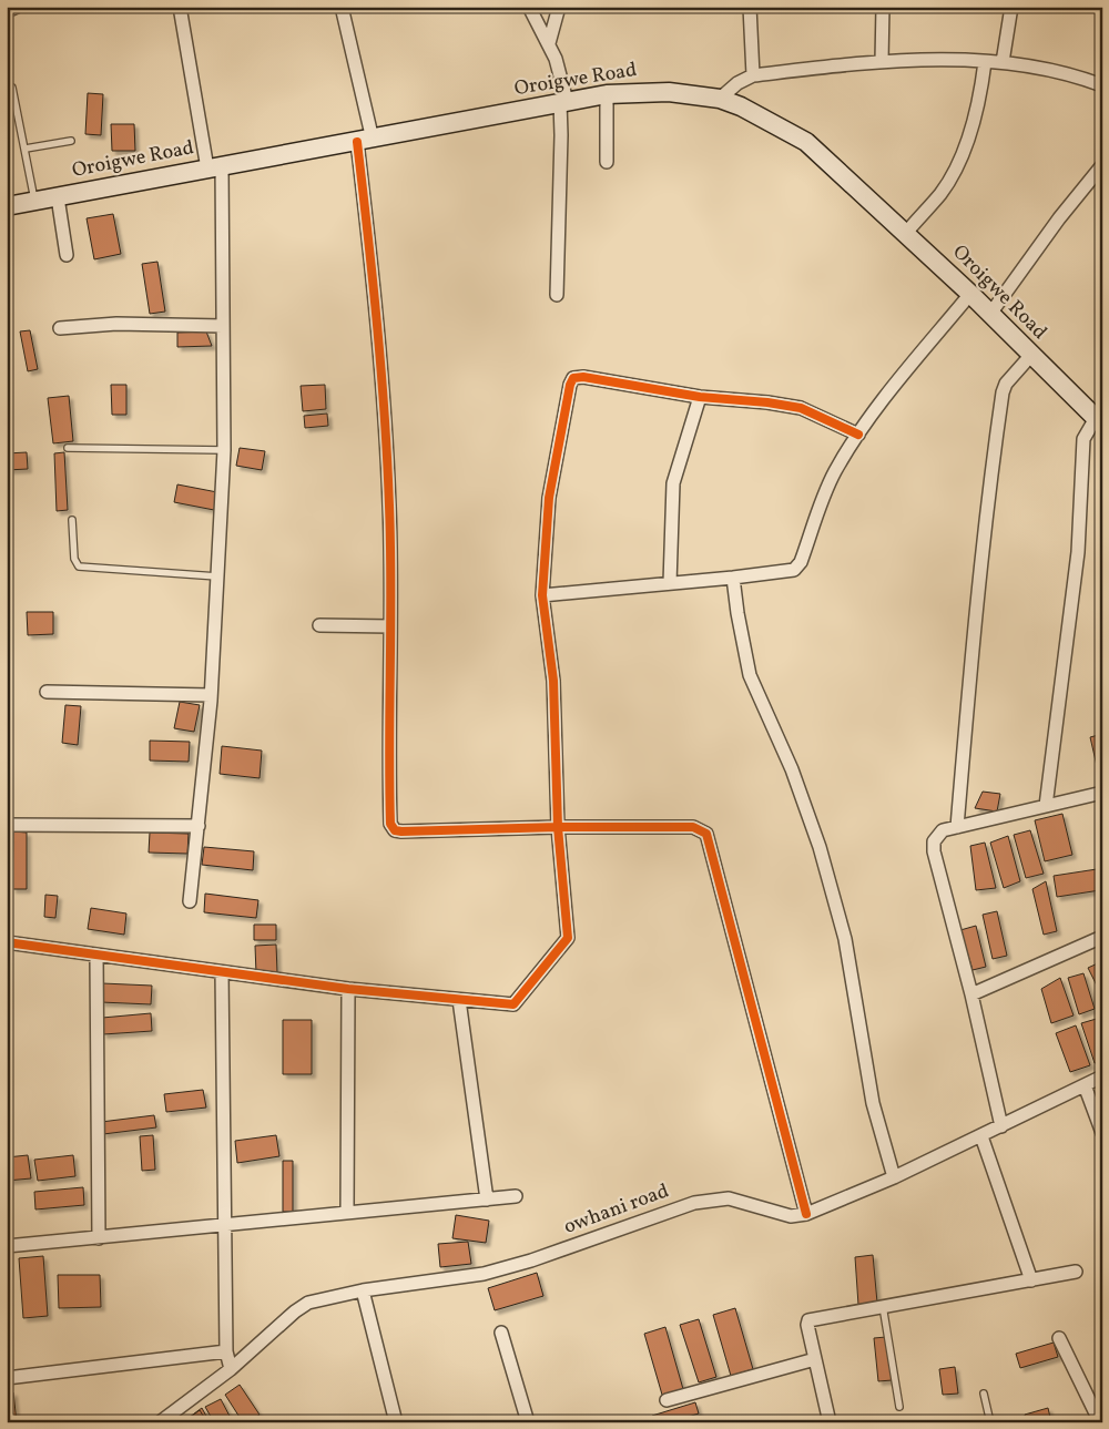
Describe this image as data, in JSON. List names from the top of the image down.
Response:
{
  "streets": {
    "street": ["Oroigwe Road", "owhani road"]
  }
}
